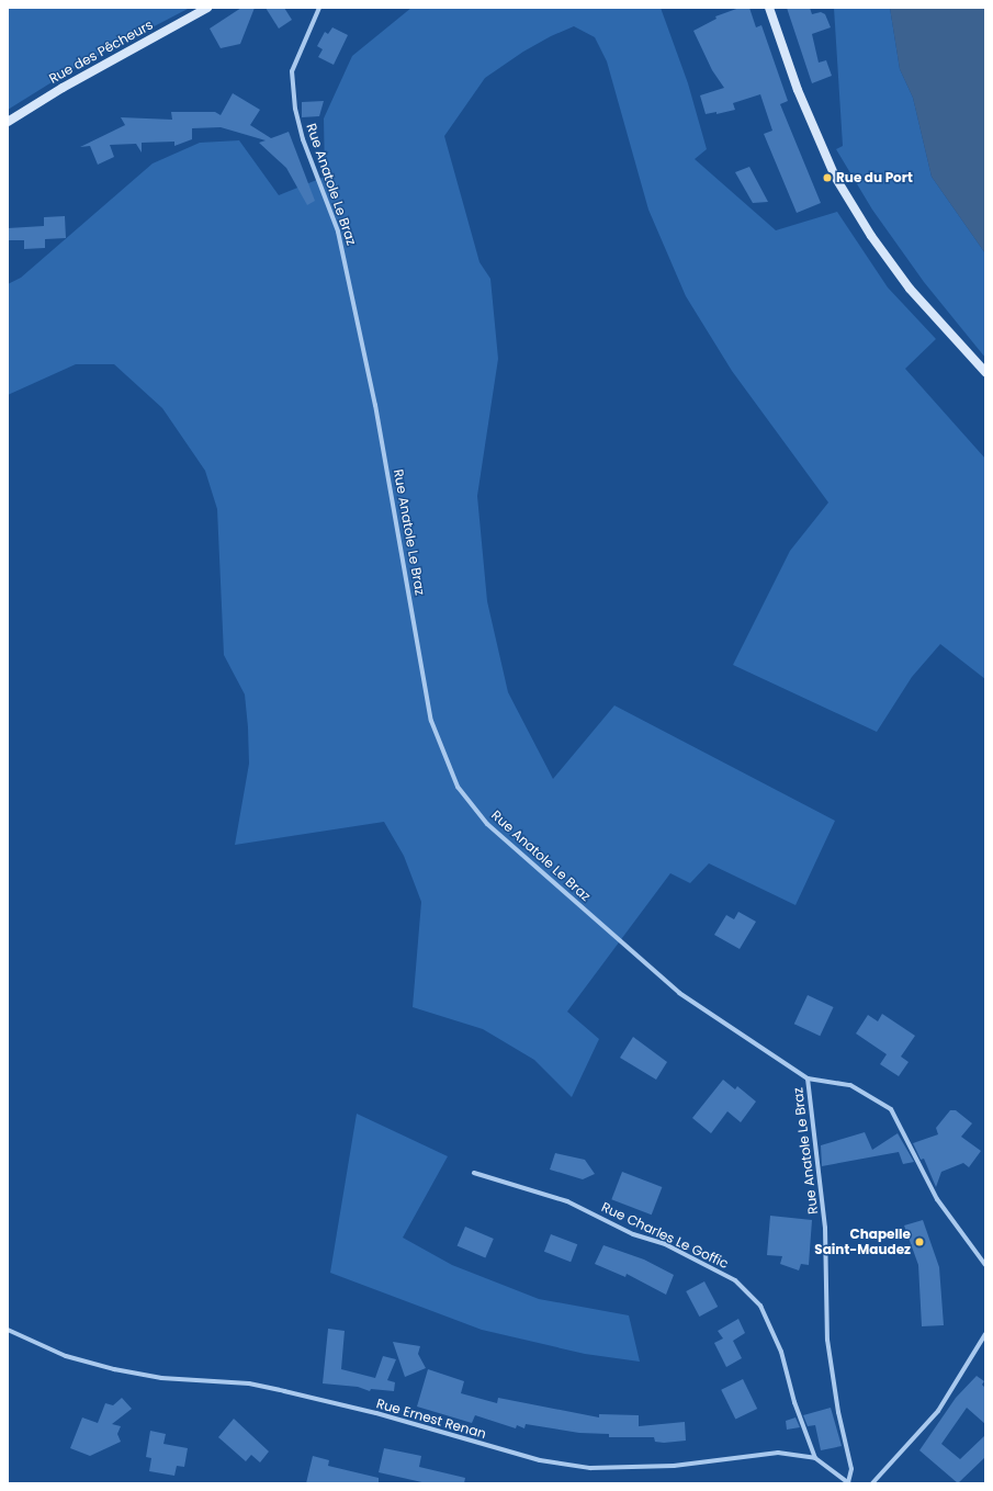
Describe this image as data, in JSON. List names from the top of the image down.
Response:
{
  "streets": {
    "street": [
      "Rue des Pêcheurs",
      "Rue Anatole Le Braz",
      "Rue Charles Le Goffic",
      "Rue Ernest Renan"
    ]
  },
  "crossings": [
    ["Rue Anatole Le Braz", "Rue Ernest Renan"],
    ["Rue Charles Le Goffic", "Rue Ernest Renan"]
  ],
  "places": ["Rue du Port", "Chapelle Saint-Maudez"]
}
